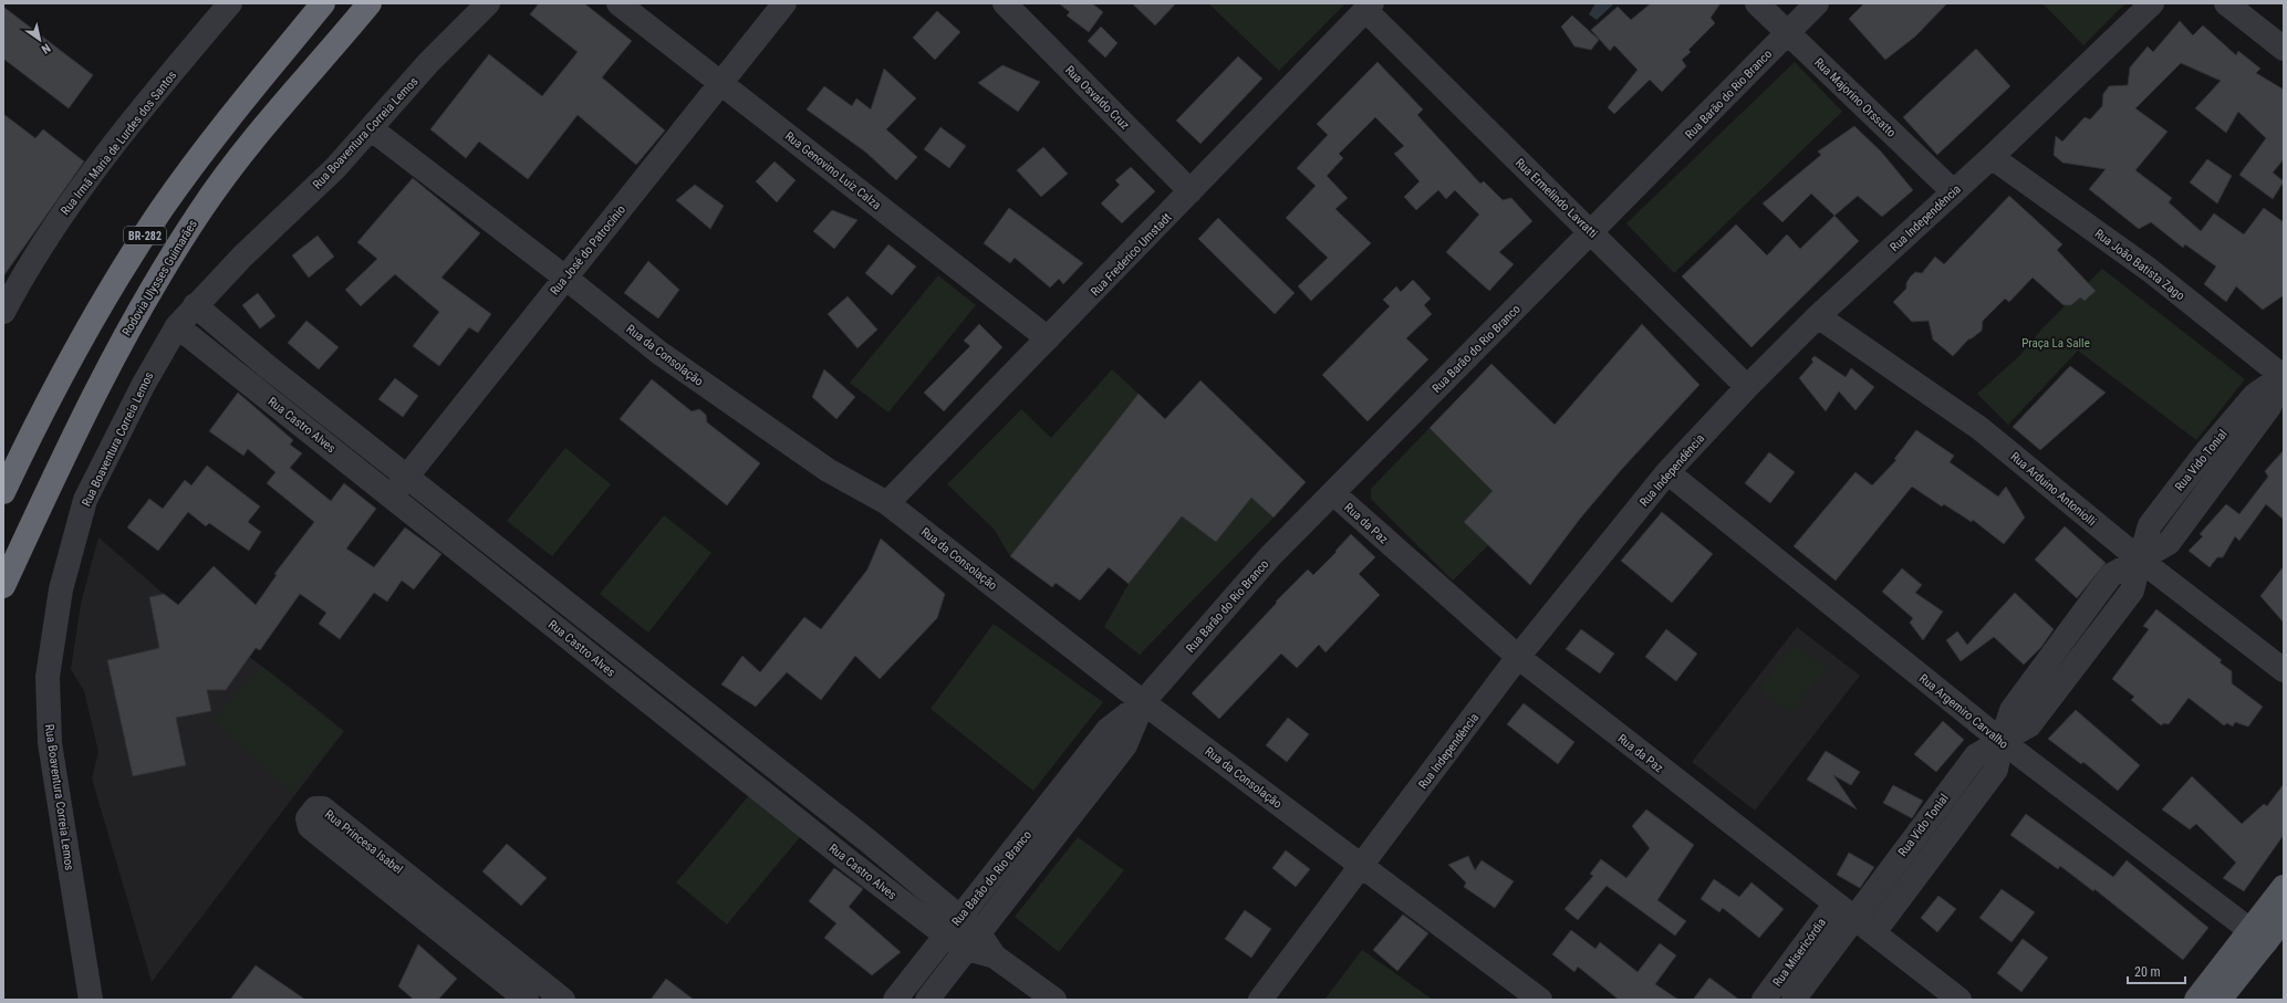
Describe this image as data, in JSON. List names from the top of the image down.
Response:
{
  "streets": {
    "highway": ["BR-282", "Rodovia Ulysses Guimarães"],
    "street": [
      "Rua Barão do Rio Branco",
      "Rua Osvaldo Cruz",
      "Rua Majorino Orssatto",
      "Rua Boaventura Correia Lemos",
      "Rua Irmã Maria de Lurdes dos Santos",
      "Rua Genovino Luiz Calza",
      "Rua Ermelindo Lavratti",
      "Rua Independência",
      "Rua José do Patrocínio",
      "Rua Frederico Umstadt",
      "Rua João Batista Zago",
      "Rua da Consolação",
      "Rua Castro Alves",
      "Rua Vido Tonial",
      "Rua Arduino Antoniolli",
      "Rua da Paz",
      "Rua Argemiro Carvalho",
      "Rua Misericórdia"
    ]
  },
  "crossings": [
    ["Rua Barão do Rio Branco", "Rua Majorino Orssatto"],
    ["Rua Barão do Rio Branco", "Rua Ermelindo Lavratti"],
    ["Rua Barão do Rio Branco", "Rua da Consolação"],
    ["Rua Barão do Rio Branco", "Rua Castro Alves"],
    ["Rua Barão do Rio Branco", "Rua da Paz"],
    ["Rua Osvaldo Cruz", "Rua Frederico Umstadt"],
    ["Rua Majorino Orssatto", "Rua Independência"],
    ["Rua Boaventura Correia Lemos", "Rua da Consolação"],
    ["Rua Boaventura Correia Lemos", "Rua Castro Alves"],
    ["Rua Genovino Luiz Calza", "Rua José do Patrocínio"],
    ["Rua Genovino Luiz Calza", "Rua Frederico Umstadt"],
    ["Rua Ermelindo Lavratti", "Rua Independência"],
    ["Rua Ermelindo Lavratti", "Rua Frederico Umstadt"],
    ["Rua Independência", "Rua João Batista Zago"],
    ["Rua Independência", "Rua da Consolação"],
    ["Rua Independência", "Rua Arduino Antoniolli"],
    ["Rua Independência", "Rua da Paz"],
    ["Rua Independência", "Rua Argemiro Carvalho"],
    ["Rua José do Patrocínio", "Rua da Consolação"],
    ["Rua José do Patrocínio", "Rua Castro Alves"],
    ["Rua Frederico Umstadt", "Rua da Consolação"],
    ["Rua João Batista Zago", "Rua Vido Tonial"],
    ["Rua Vido Tonial", "Rua Arduino Antoniolli"],
    ["Rua Vido Tonial", "Rua da Paz"],
    ["Rua Vido Tonial", "Rua Argemiro Carvalho"],
    ["Rua Vido Tonial", "Rua Misericórdia"],
    ["Rua da Paz", "Rua Misericórdia"]
  ],
  "parks": ["Praça La Salle"],
  "scale_bar": "20 m",
  "north": "bottom right"
}
